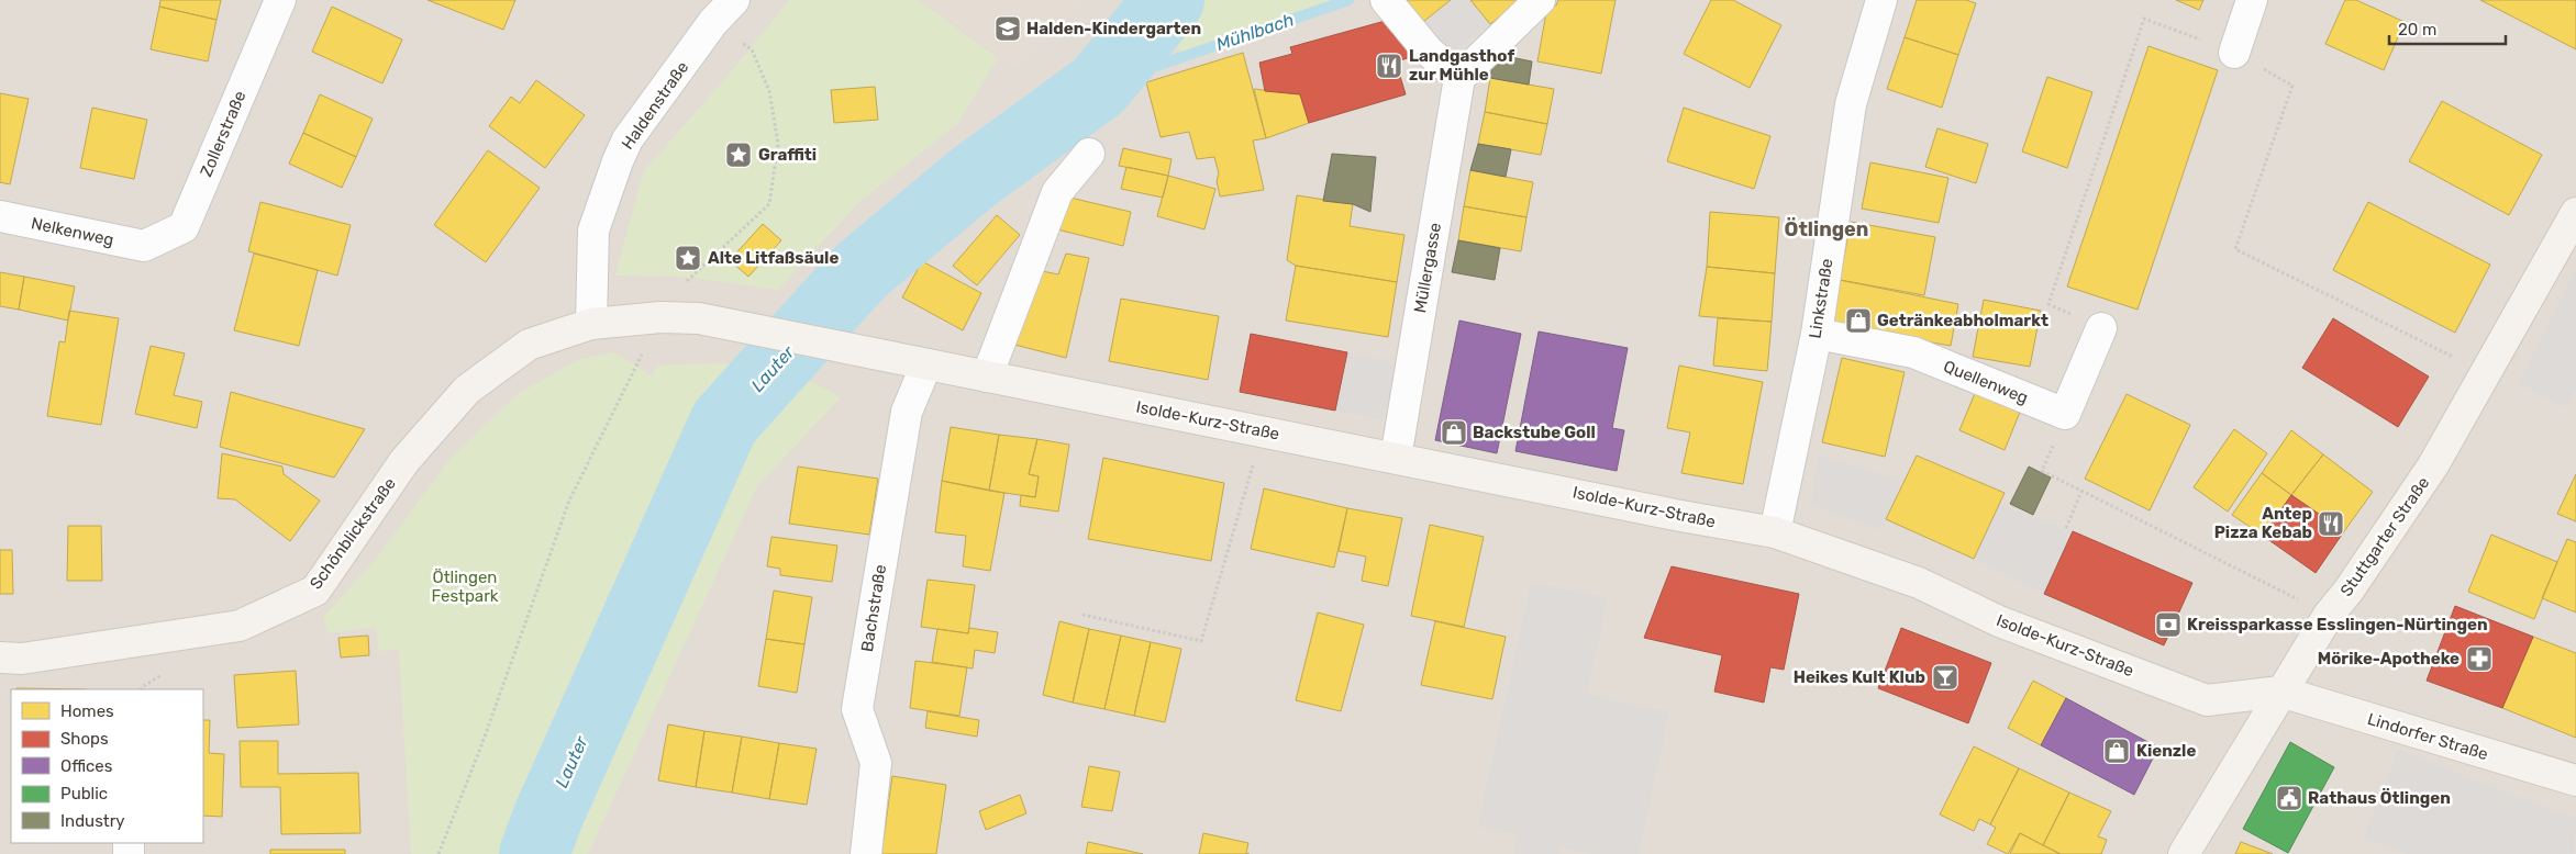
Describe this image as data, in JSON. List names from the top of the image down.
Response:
{
  "streets": {
    "street": [
      "Haldenstraße",
      "Zollerstraße",
      "Nelkenweg",
      "Müllergasse",
      "Linkstraße",
      "Quellenweg",
      "Isolde-Kurz-Straße",
      "Schönblickstraße",
      "Stuttgarter Straße",
      "Bachstraße",
      "Lindorfer Straße"
    ]
  },
  "crossings": [
    ["Haldenstraße", "Isolde-Kurz-Straße"],
    ["Haldenstraße", "Schönblickstraße"],
    ["Zollerstraße", "Nelkenweg"],
    ["Müllergasse", "Isolde-Kurz-Straße"],
    ["Linkstraße", "Quellenweg"],
    ["Linkstraße", "Isolde-Kurz-Straße"],
    ["Isolde-Kurz-Straße", "Schönblickstraße"],
    ["Isolde-Kurz-Straße", "Stuttgarter Straße"],
    ["Isolde-Kurz-Straße", "Bachstraße"],
    ["Isolde-Kurz-Straße", "Lindorfer Straße"],
    ["Stuttgarter Straße", "Lindorfer Straße"]
  ],
  "districts": ["Ötlingen"],
  "water": ["Mühlbach", "Lauter"],
  "parks": ["Ötlingen Festpark"],
  "places": {
    "school or university": ["Halden-Kindergarten"],
    "restaurant": ["Landgasthof zur Mühle", "Antep Pizza Kebab"],
    "place": ["Graffiti", "Alte Litfaßsäule"],
    "shop": ["Getränkeabholmarkt", "Backstube Goll", "Kienzle"],
    "bank": ["Kreissparkasse Esslingen-Nürtingen"],
    "pharmacy": ["Mörike-Apotheke"],
    "bar": ["Heikes Kult Klub"],
    "public building": ["Rathaus Ötlingen"]
  },
  "legend": [
    "Homes",
    "Shops",
    "Offices",
    "Public",
    "Industry"
  ],
  "scale_bar": "20 m"
}
